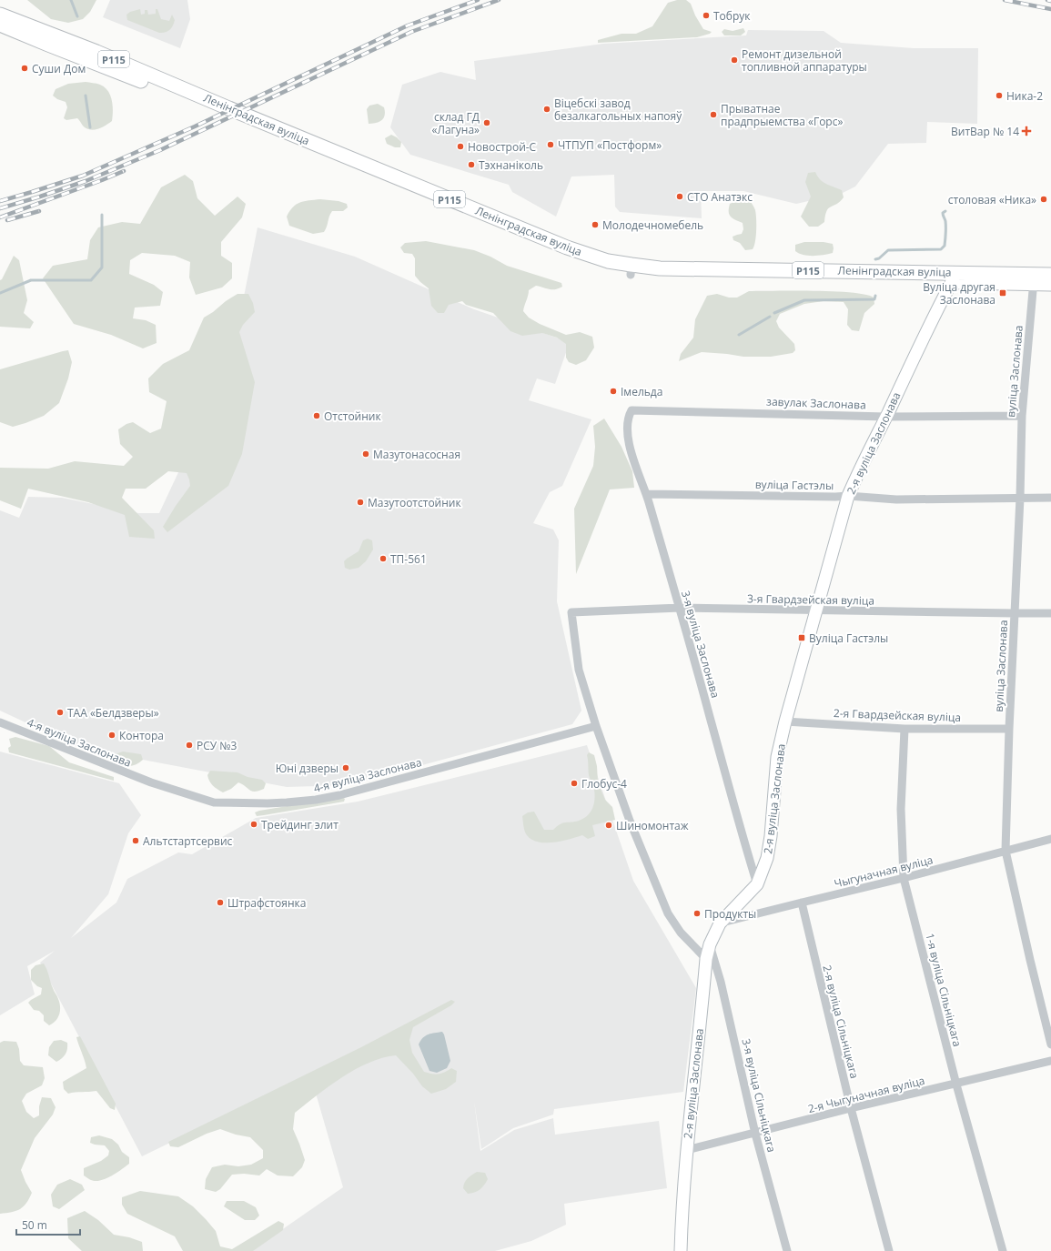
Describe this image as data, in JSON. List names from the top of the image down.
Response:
{
  "streets": {
    "main road": ["Р115", "Ленінградская вуліца", "2-я вуліца Заслонава"],
    "street": [
      "вуліца Заслонава",
      "завулак Заслонава",
      "вуліца Гастэлы",
      "3-я Гвардзейская вуліца",
      "3-я вуліца Заслонава",
      "2-я Гвардзейская вуліца",
      "4-я вуліца Заслонава",
      "Чыгуначная вуліца",
      "1-я вуліца Сільніцкага",
      "2-я вуліца Сільніцкага",
      "2-я Чыгуначная вуліца",
      "3-я вуліца Сільніцкага"
    ]
  },
  "crossings": [
    ["Ленінградская вуліца", "вуліца Заслонава"],
    ["Ленінградская вуліца", "2-я вуліца Заслонава"],
    ["вуліца Заслонава", "завулак Заслонава"],
    ["вуліца Заслонава", "вуліца Гастэлы"],
    ["вуліца Заслонава", "3-я Гвардзейская вуліца"],
    ["вуліца Заслонава", "2-я Гвардзейская вуліца"],
    ["вуліца Заслонава", "Чыгуначная вуліца"],
    ["завулак Заслонава", "2-я вуліца Заслонава"],
    ["завулак Заслонава", "3-я вуліца Заслонава"],
    ["2-я вуліца Заслонава", "вуліца Гастэлы"],
    ["2-я вуліца Заслонава", "3-я Гвардзейская вуліца"],
    ["2-я вуліца Заслонава", "3-я вуліца Заслонава"],
    ["2-я вуліца Заслонава", "2-я Гвардзейская вуліца"],
    ["2-я вуліца Заслонава", "Чыгуначная вуліца"],
    ["2-я вуліца Заслонава", "2-я Чыгуначная вуліца"],
    ["2-я вуліца Заслонава", "3-я вуліца Сільніцкага"],
    ["вуліца Гастэлы", "3-я вуліца Заслонава"],
    ["3-я Гвардзейская вуліца", "3-я вуліца Заслонава"],
    ["3-я Гвардзейская вуліца", "4-я вуліца Заслонава"],
    ["2-я Гвардзейская вуліца", "1-я вуліца Сільніцкага"],
    ["Чыгуначная вуліца", "1-я вуліца Сільніцкага"],
    ["Чыгуначная вуліца", "2-я вуліца Сільніцкага"],
    ["1-я вуліца Сільніцкага", "2-я Чыгуначная вуліца"],
    ["2-я вуліца Сільніцкага", "2-я Чыгуначная вуліца"],
    ["2-я Чыгуначная вуліца", "3-я вуліца Сільніцкага"]
  ],
  "places": {
    "other": [
      "Тобрук",
      "Ремонт дизельной топливной аппаратуры",
      "Суши Дом",
      "Ника-2",
      "Віцебскі завод безалкагольных напояў",
      "Прыватнае прадпрыемства «Горс»",
      "склад ГД «Лагуна»",
      "ЧТПУП «Постформ»",
      "Новострой-С",
      "Тэхнаніколь",
      "СТО Анатэкс",
      "столовая «Ника»",
      "Молодечномебель",
      "Імельда",
      "Отстойник",
      "Мазутонасосная",
      "Мазутоотстойник",
      "ТП-561",
      "ТАА «Белдзверы»",
      "Контора",
      "РСУ №3",
      "Юні дзверы",
      "Глобус-4",
      "Трейдинг элит",
      "Шиномонтаж",
      "Альтстартсервис",
      "Штрафстоянка",
      "Продукты"
    ],
    "health": ["ВитВар № 14"],
    "transit": ["Вуліца другая Заслонава", "Вуліца Гастэлы"]
  },
  "scale_bar": "50 m"
}
